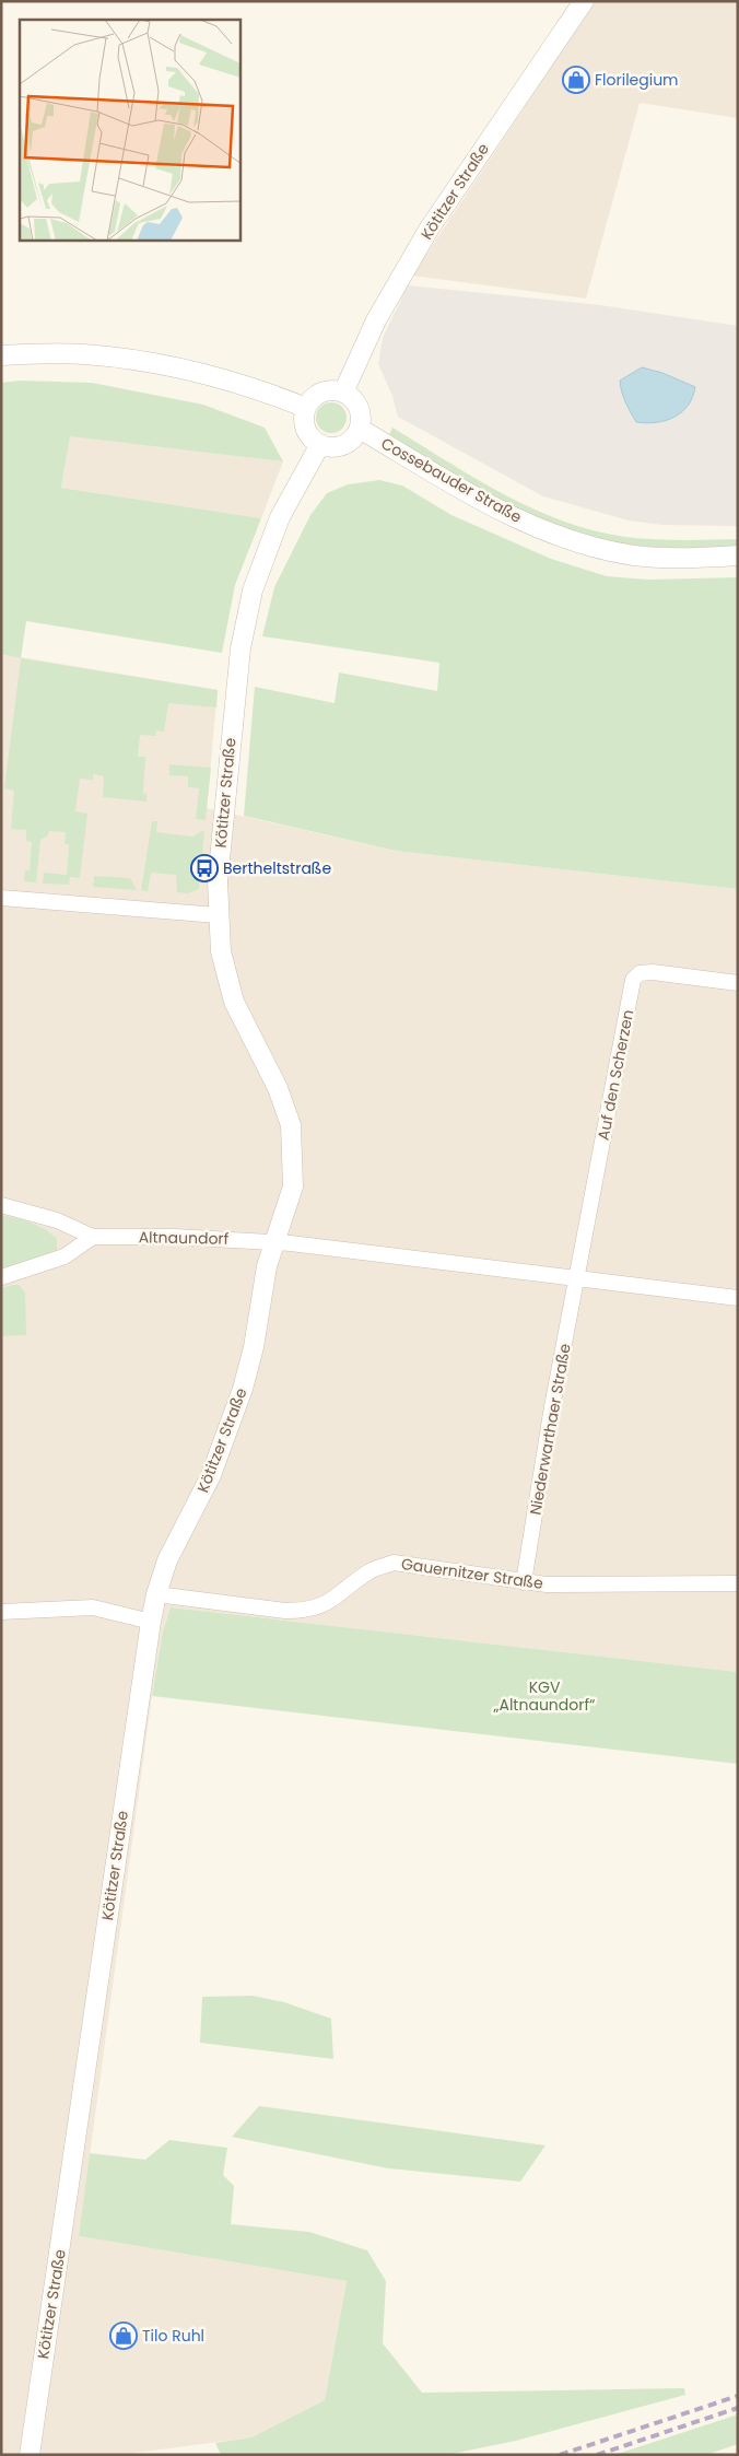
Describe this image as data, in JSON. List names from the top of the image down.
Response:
{
  "streets": {
    "street": [
      "Kötitzer Straße",
      "Cossebauder Straße",
      "Auf den Scherzen",
      "Altnaundorf",
      "Niederwarthaer Straße",
      "Gauernitzer Straße"
    ]
  },
  "crossings": [
    ["Kötitzer Straße", "Cossebauder Straße"],
    ["Kötitzer Straße", "Altnaundorf"],
    ["Kötitzer Straße", "Gauernitzer Straße"],
    ["Auf den Scherzen", "Niederwarthaer Straße"],
    ["Niederwarthaer Straße", "Gauernitzer Straße"]
  ],
  "parks": ["KGV „Altnaundorf“"],
  "places": {
    "shop": ["Florilegium", "Tilo Ruhl"],
    "bus stop": ["Bertheltstraße"]
  }
}
